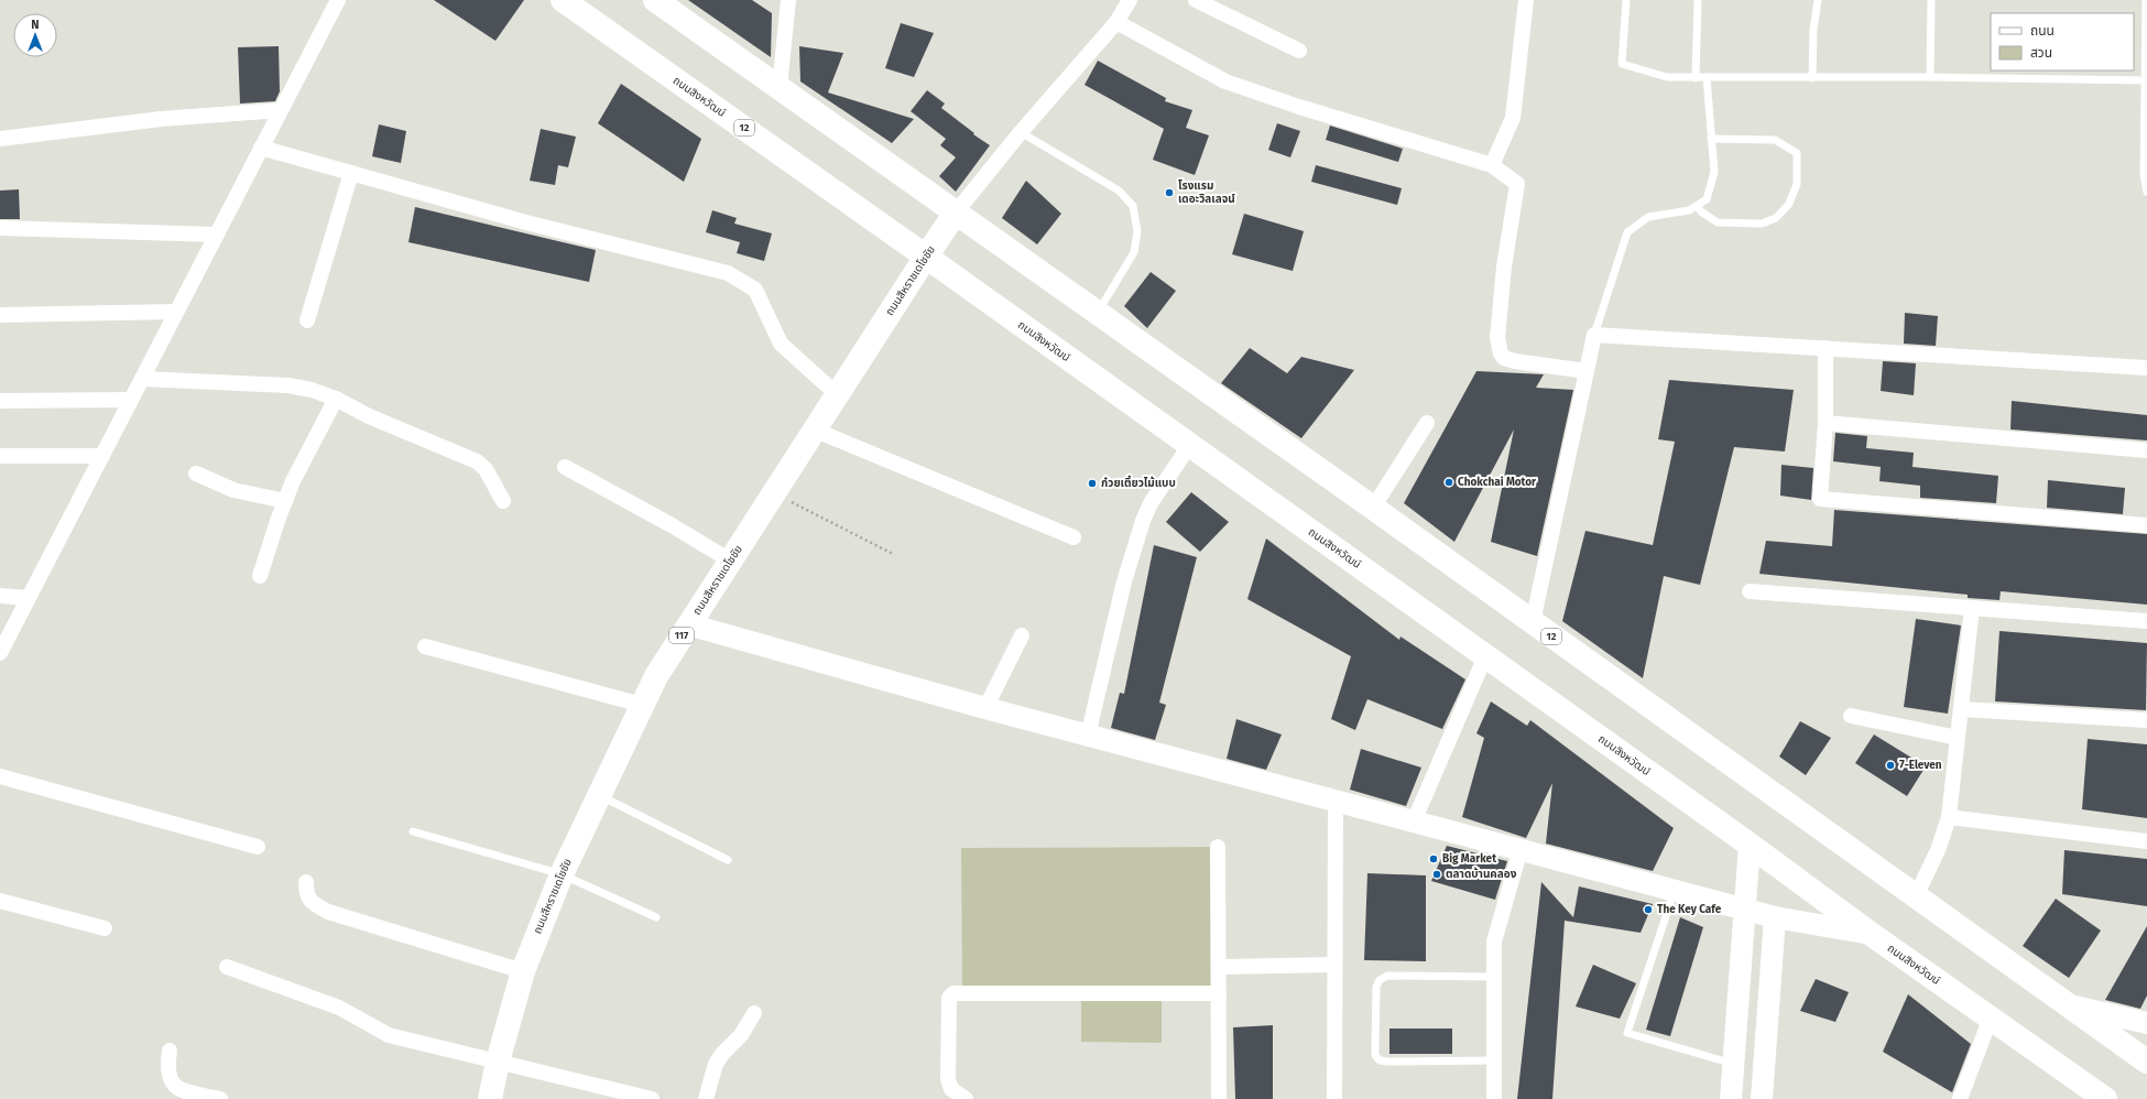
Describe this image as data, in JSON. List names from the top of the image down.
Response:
{
  "streets": {
    "main road": [
      "ถนนสิงหวัฒน์",
      "12",
      "ถนนสีหราชเดโชชัย",
      "117"
    ]
  },
  "crossings": [
    ["ถนนสิงหวัฒน์", "ถนนสีหราชเดโชชัย"],
    ["12", "ถนนสีหราชเดโชชัย"]
  ],
  "places": [
    "โรงแรม เดอะวิลเลจน์",
    "Chokchai Motor",
    "ก๋วยเตี๋ยวไม้แบบ",
    "7-Eleven",
    "Big Market",
    "ตลาดบ้านคลอง",
    "The Key Cafe"
  ],
  "legend": ["ถนน", "สวน"],
  "north": "top"
}
